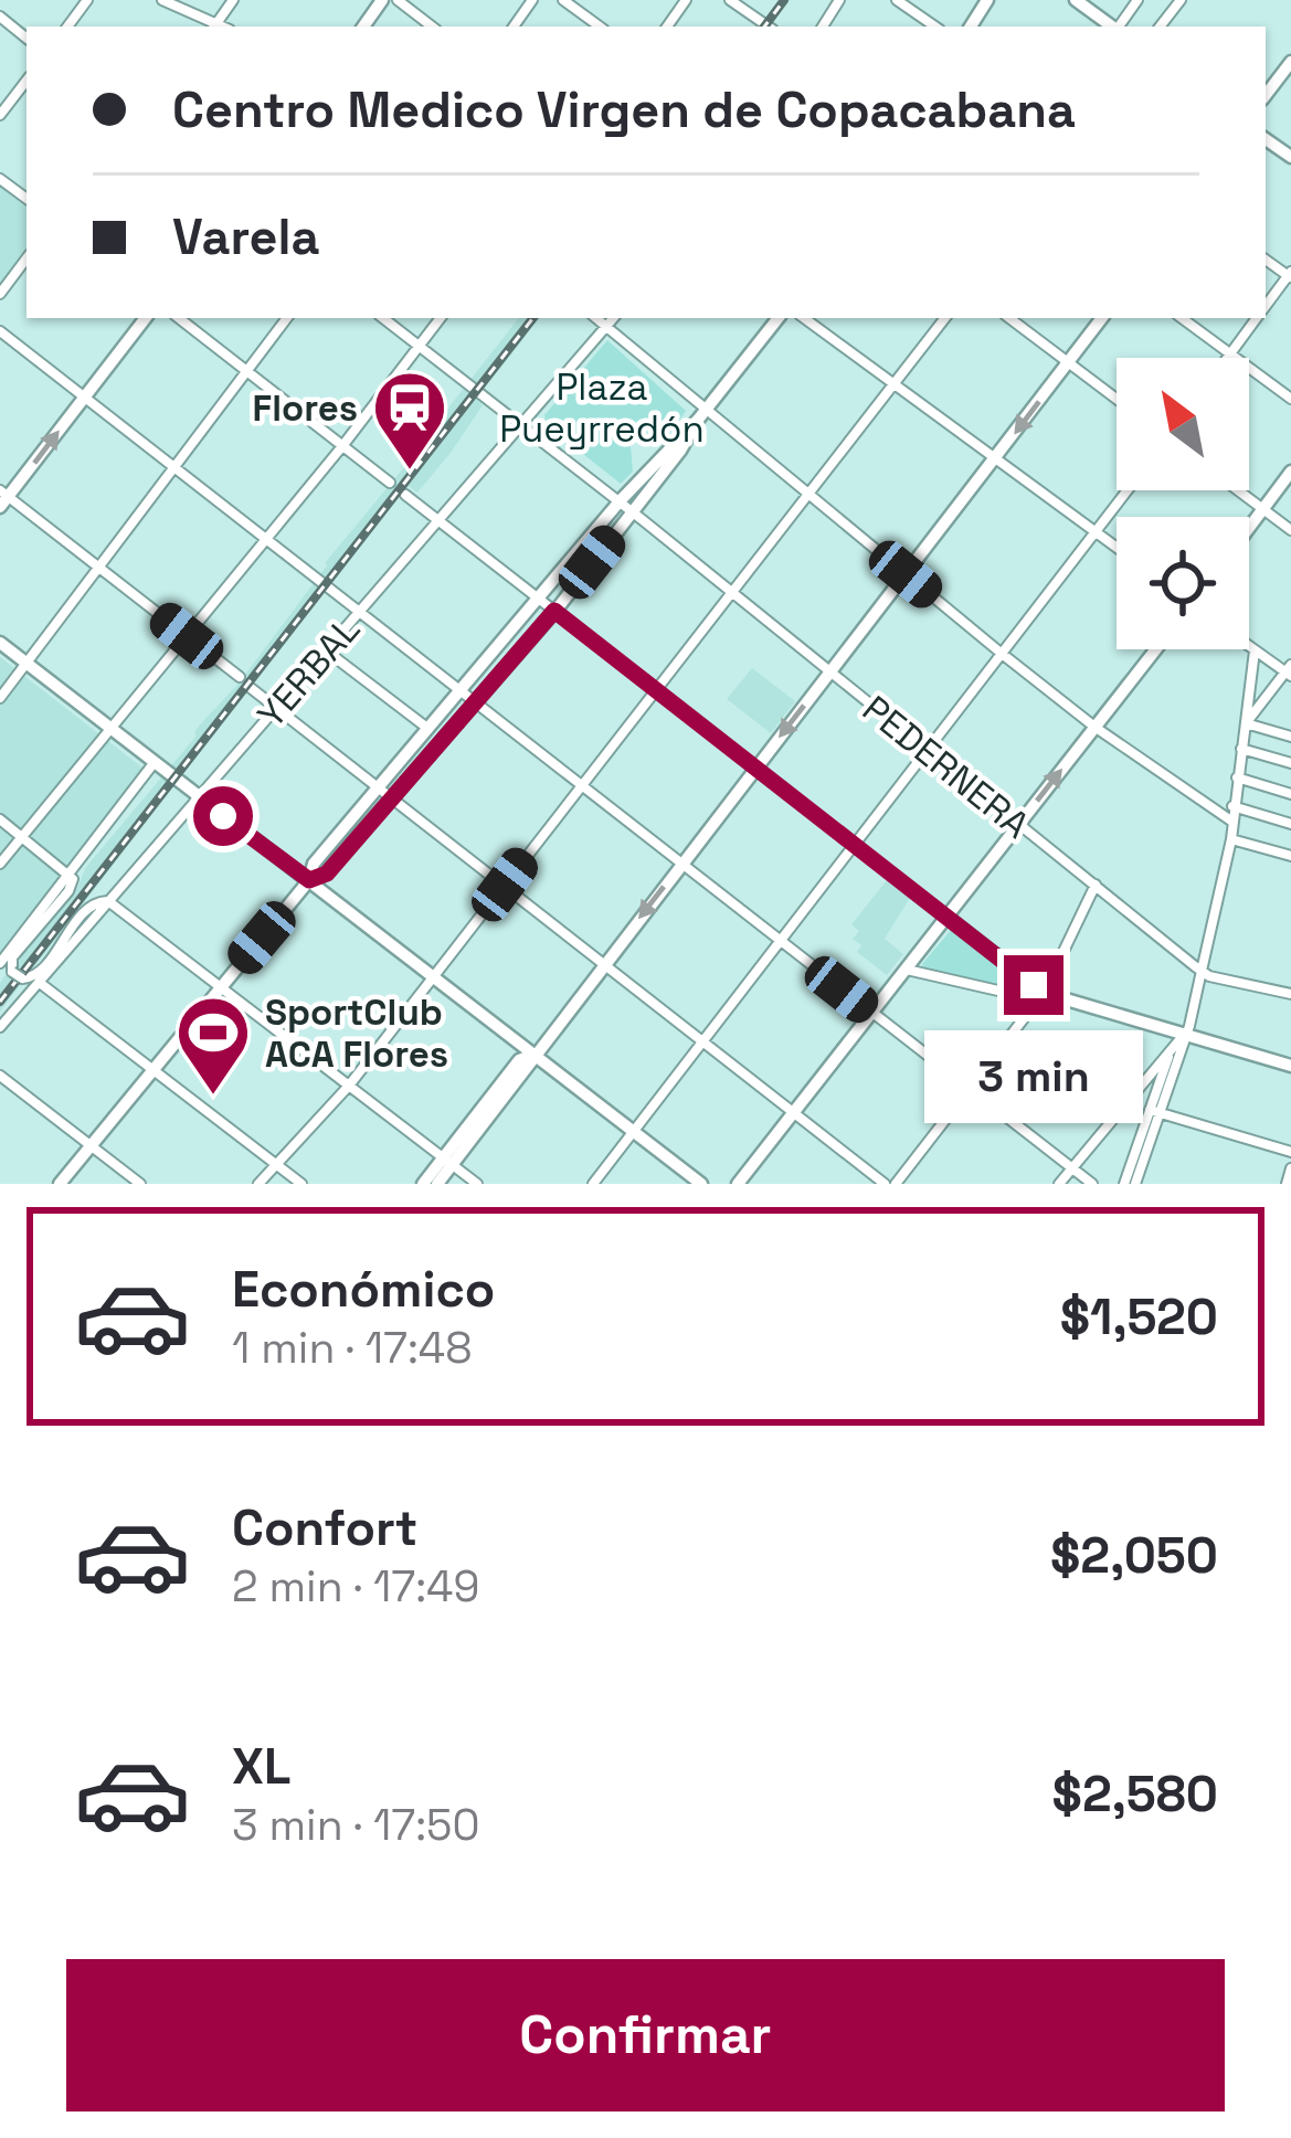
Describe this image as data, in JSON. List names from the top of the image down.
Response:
{
  "streets": {
    "street": ["YERBAL", "PEDERNERA"]
  },
  "crossings": [
    ["YERBAL", "PEDERNERA"]
  ],
  "parks": ["Plaza Pueyrredón"],
  "places": {
    "station": ["Flores"],
    "sports": ["SportClub ACA Flores"]
  },
  "north": "top left",
  "page": {
    "banner": ["Centro Medico Virgen de Copacabana", "Varela"],
    "bubble": "3 min",
    "list": [
      {
        "name": "Económico",
        "note": "1 min · 17:48",
        "value": "$1,520"
      },
      {
        "name": "Confort",
        "note": "2 min · 17:49",
        "value": "$2,050"
      },
      {
        "name": "XL",
        "note": "3 min · 17:50",
        "value": "$2,580"
      }
    ],
    "buttons": "Confirmar"
  }
}
